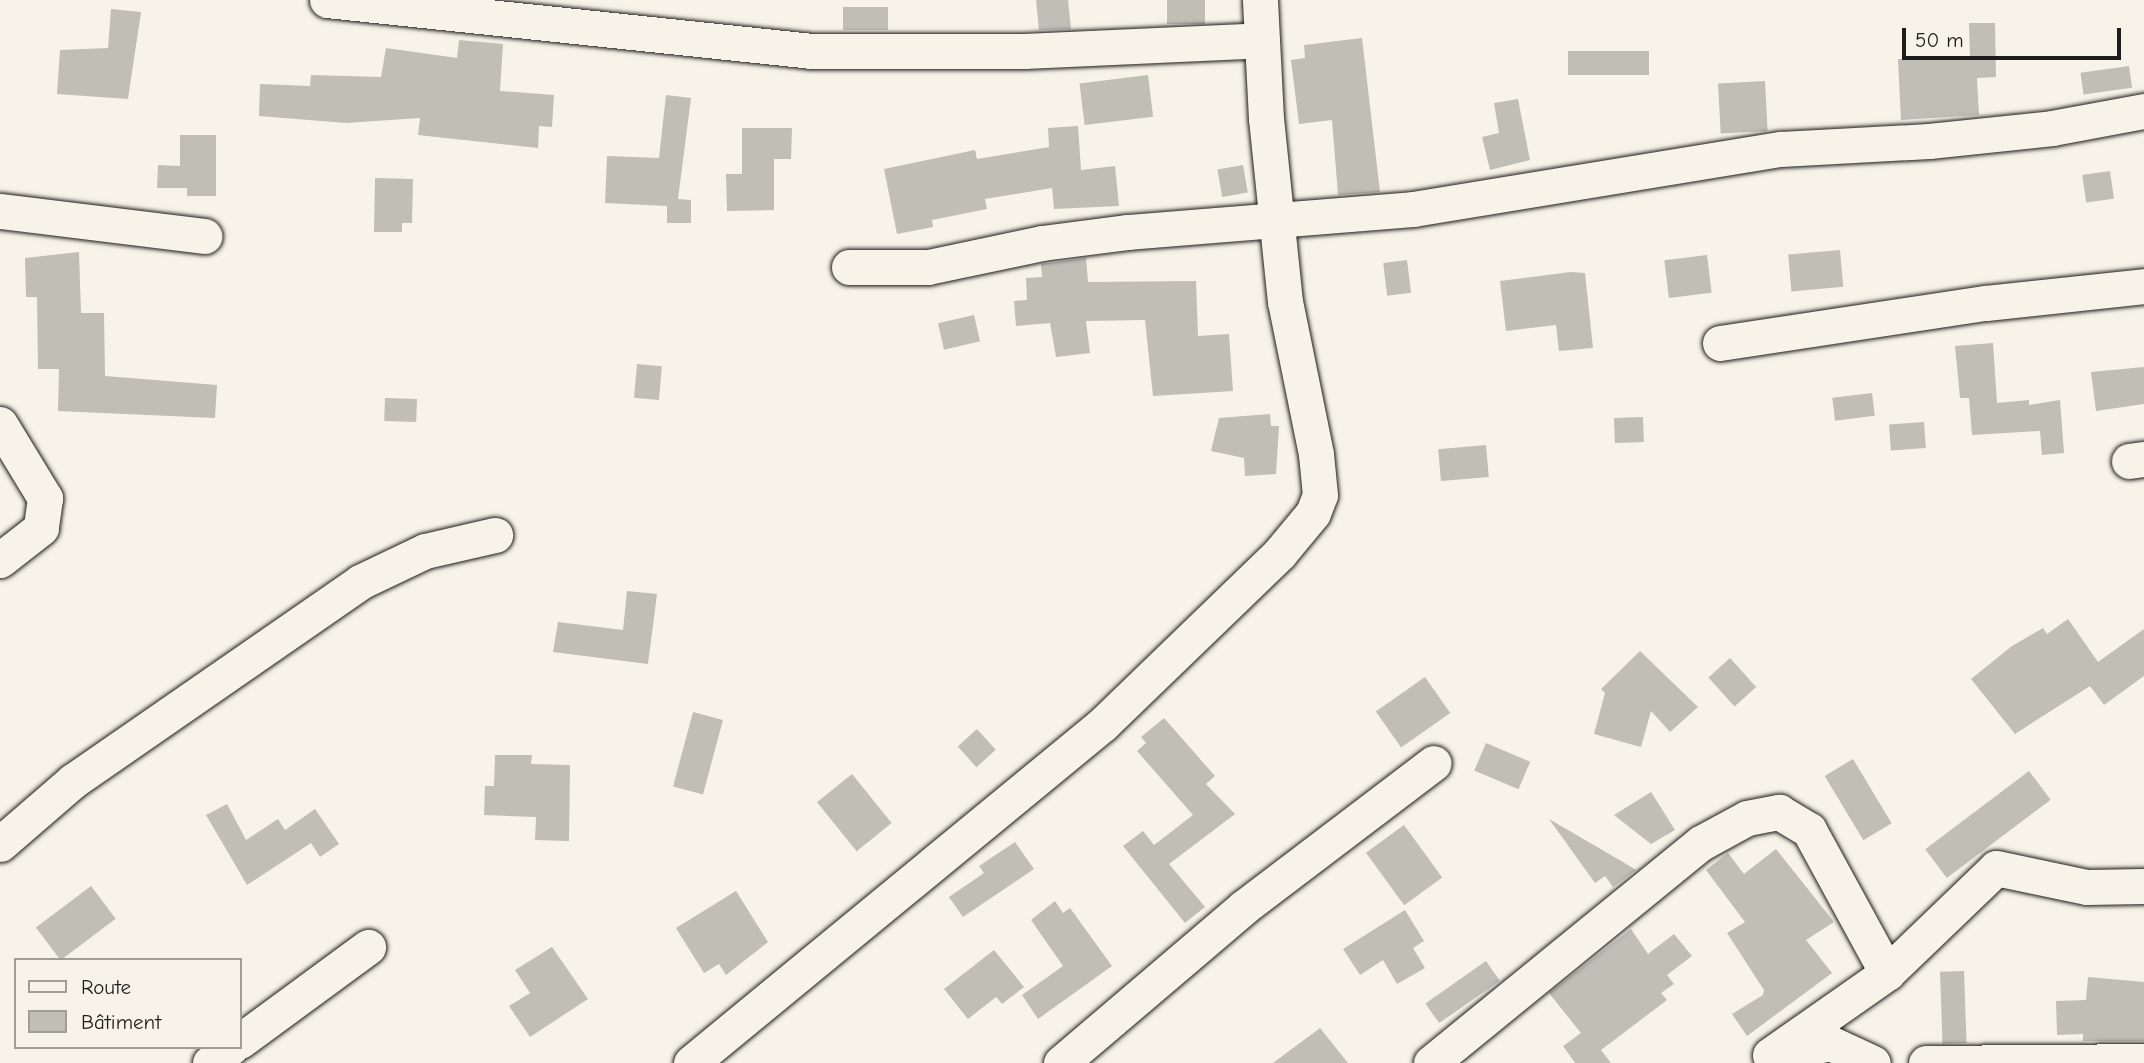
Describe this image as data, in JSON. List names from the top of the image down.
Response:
{
  "legend": ["Route", "Bâtiment"],
  "scale_bar": "50 m"
}
